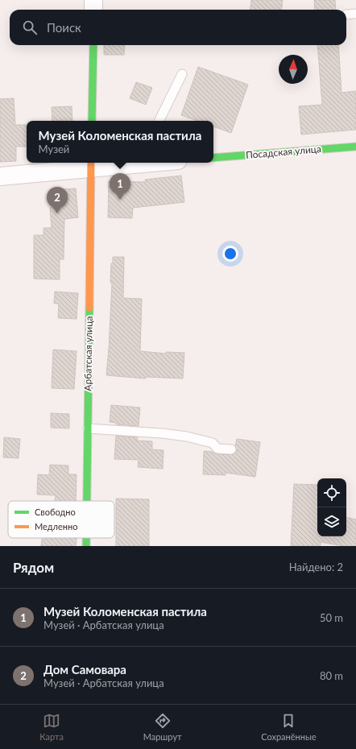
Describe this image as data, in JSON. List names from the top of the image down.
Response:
{
  "streets": {
    "street": ["Посадская улица", "Арбатская улица"]
  },
  "legend": ["Свободно", "Медленно"],
  "north": "top",
  "page": {
    "search": "Поиск",
    "popup": ["Музей Коломенская пастила", "Музей"],
    "pins": ["1", "2"],
    "heading": ["Рядом", "Найдено: 2"],
    "list": [
      {
        "mark": "1",
        "name": "Музей Коломенская пастила",
        "note": "Музей · Арбатская улица",
        "value": "50 m"
      },
      {
        "mark": "2",
        "name": "Дом Самовара",
        "note": "Музей · Арбатская улица",
        "value": "80 m"
      }
    ],
    "nav": ["Карта", "Маршрут", "Сохранённые"]
  }
}
